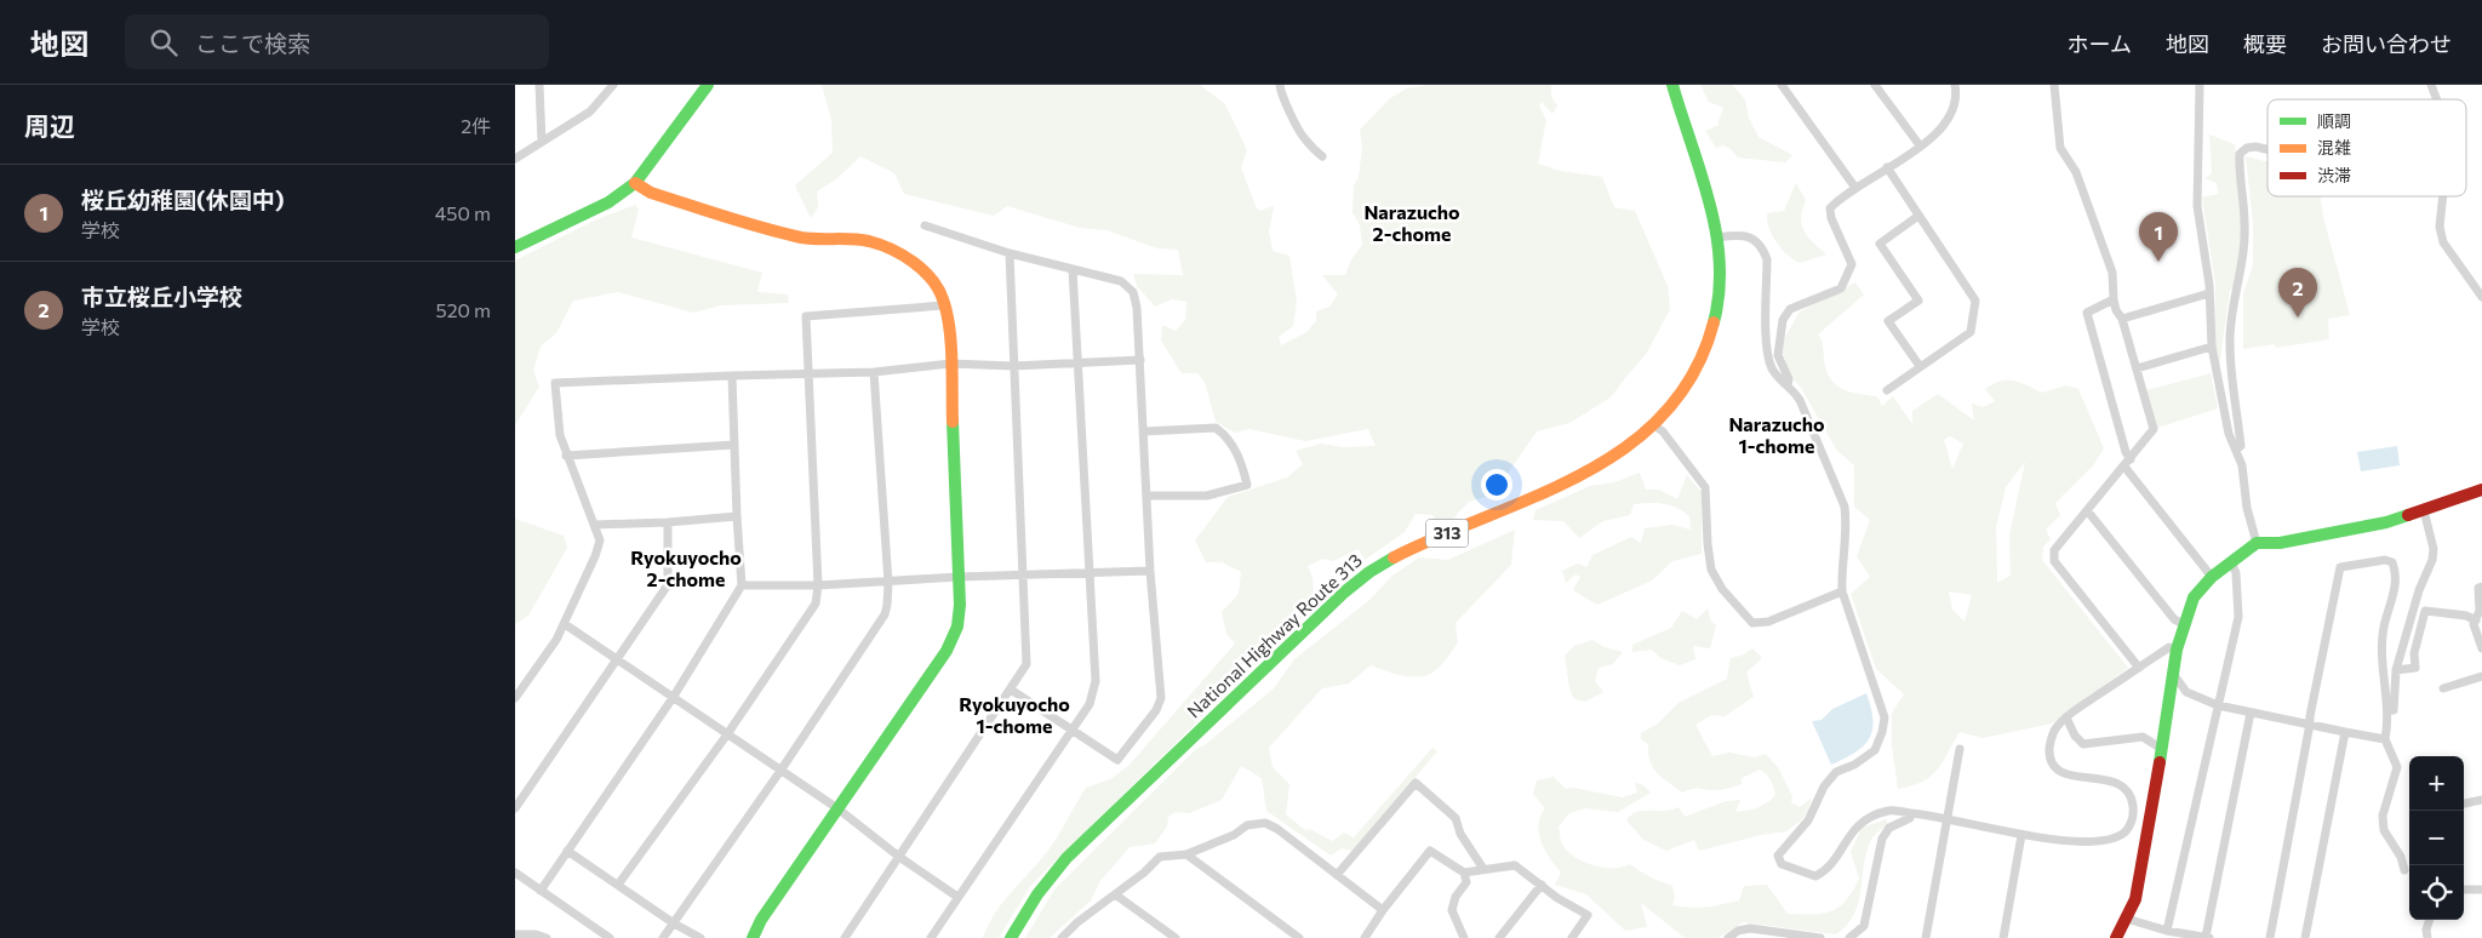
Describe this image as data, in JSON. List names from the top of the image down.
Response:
{
  "streets": {
    "main road": ["313", "National Highway Route 313"]
  },
  "districts": [
    "Narazucho 2-chome",
    "Narazucho 1-chome",
    "Ryokuyocho 2-chome",
    "Ryokuyocho 1-chome"
  ],
  "legend": ["順調", "混雑", "渋滞"],
  "page": {
    "header": "地図",
    "search": "ここで検索",
    "nav": [
      "ホーム",
      "地図",
      "概要",
      "お問い合わせ"
    ],
    "heading": ["周辺", "2件"],
    "list": [
      {
        "mark": "1",
        "name": "桜丘幼稚園(休園中)",
        "note": "学校",
        "value": "450 m"
      },
      {
        "mark": "2",
        "name": "市立桜丘小学校",
        "note": "学校",
        "value": "520 m"
      }
    ],
    "pins": ["1", "2"],
    "map_buttons": ["+", "−"]
  }
}
